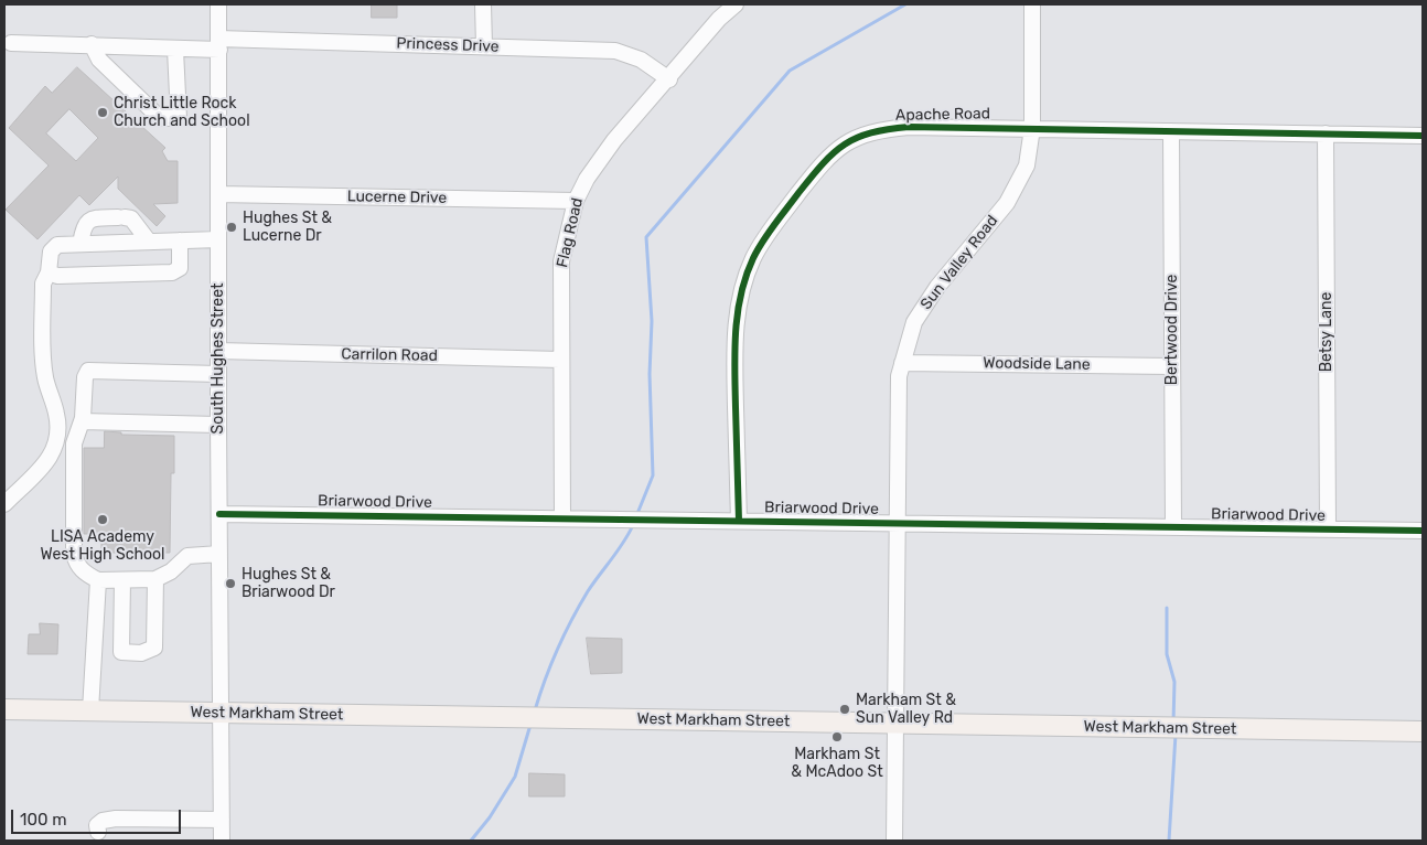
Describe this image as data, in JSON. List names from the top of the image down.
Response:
{
  "streets": {
    "main road": ["West Markham Street"],
    "street": [
      "Princess Drive",
      "Apache Road",
      "Lucerne Drive",
      "Flag Road",
      "Sun Valley Road",
      "Bertwood Drive",
      "Betsy Lane",
      "Carrilon Road",
      "South Hughes Street",
      "Woodside Lane",
      "Briarwood Drive"
    ]
  },
  "crossings": [
    ["Princess Drive", "Flag Road"],
    ["Princess Drive", "South Hughes Street"],
    ["Apache Road", "Sun Valley Road"],
    ["Apache Road", "Bertwood Drive"],
    ["Apache Road", "Betsy Lane"],
    ["Apache Road", "Briarwood Drive"],
    ["Lucerne Drive", "Flag Road"],
    ["Lucerne Drive", "South Hughes Street"],
    ["Flag Road", "Carrilon Road"],
    ["Flag Road", "Briarwood Drive"],
    ["Sun Valley Road", "Woodside Lane"],
    ["Sun Valley Road", "Briarwood Drive"],
    ["Sun Valley Road", "West Markham Street"],
    ["Bertwood Drive", "Woodside Lane"],
    ["Bertwood Drive", "Briarwood Drive"],
    ["Betsy Lane", "Briarwood Drive"],
    ["Carrilon Road", "South Hughes Street"],
    ["South Hughes Street", "Briarwood Drive"],
    ["South Hughes Street", "West Markham Street"]
  ],
  "places": [
    "Christ Little Rock Church and School",
    "Hughes St & Lucerne Dr",
    "LISA Academy West High School",
    "Hughes St & Briarwood Dr",
    "Markham St & Sun Valley Rd",
    "Markham St & McAdoo St"
  ],
  "scale_bar": "100 m"
}
